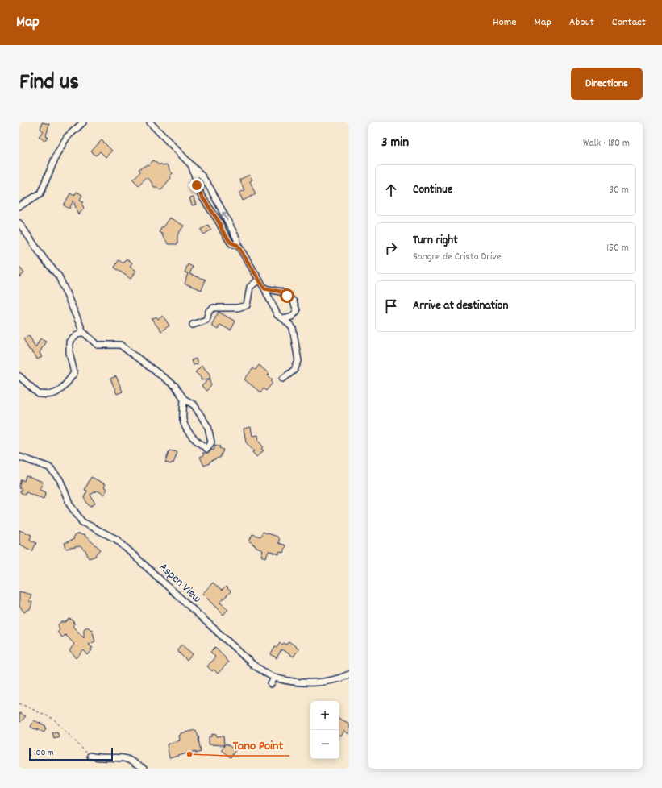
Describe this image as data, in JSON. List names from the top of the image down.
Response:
{
  "streets": {
    "street": ["Aspen View"]
  },
  "places": ["Tano Point"],
  "scale_bar": "100 m",
  "page": {
    "header": "Map",
    "nav": [
      "Home",
      "Map",
      "About",
      "Contact"
    ],
    "title": "Find us",
    "buttons": "Directions",
    "heading": ["3 min", "Walk · 180 m"],
    "list": [
      ["Continue", "30 m"],
      ["Turn right", "Sangre de Cristo Drive", "150 m"],
      "Arrive at destination"
    ],
    "map_buttons": ["+", "−"],
    "scale": "100 m"
  }
}
